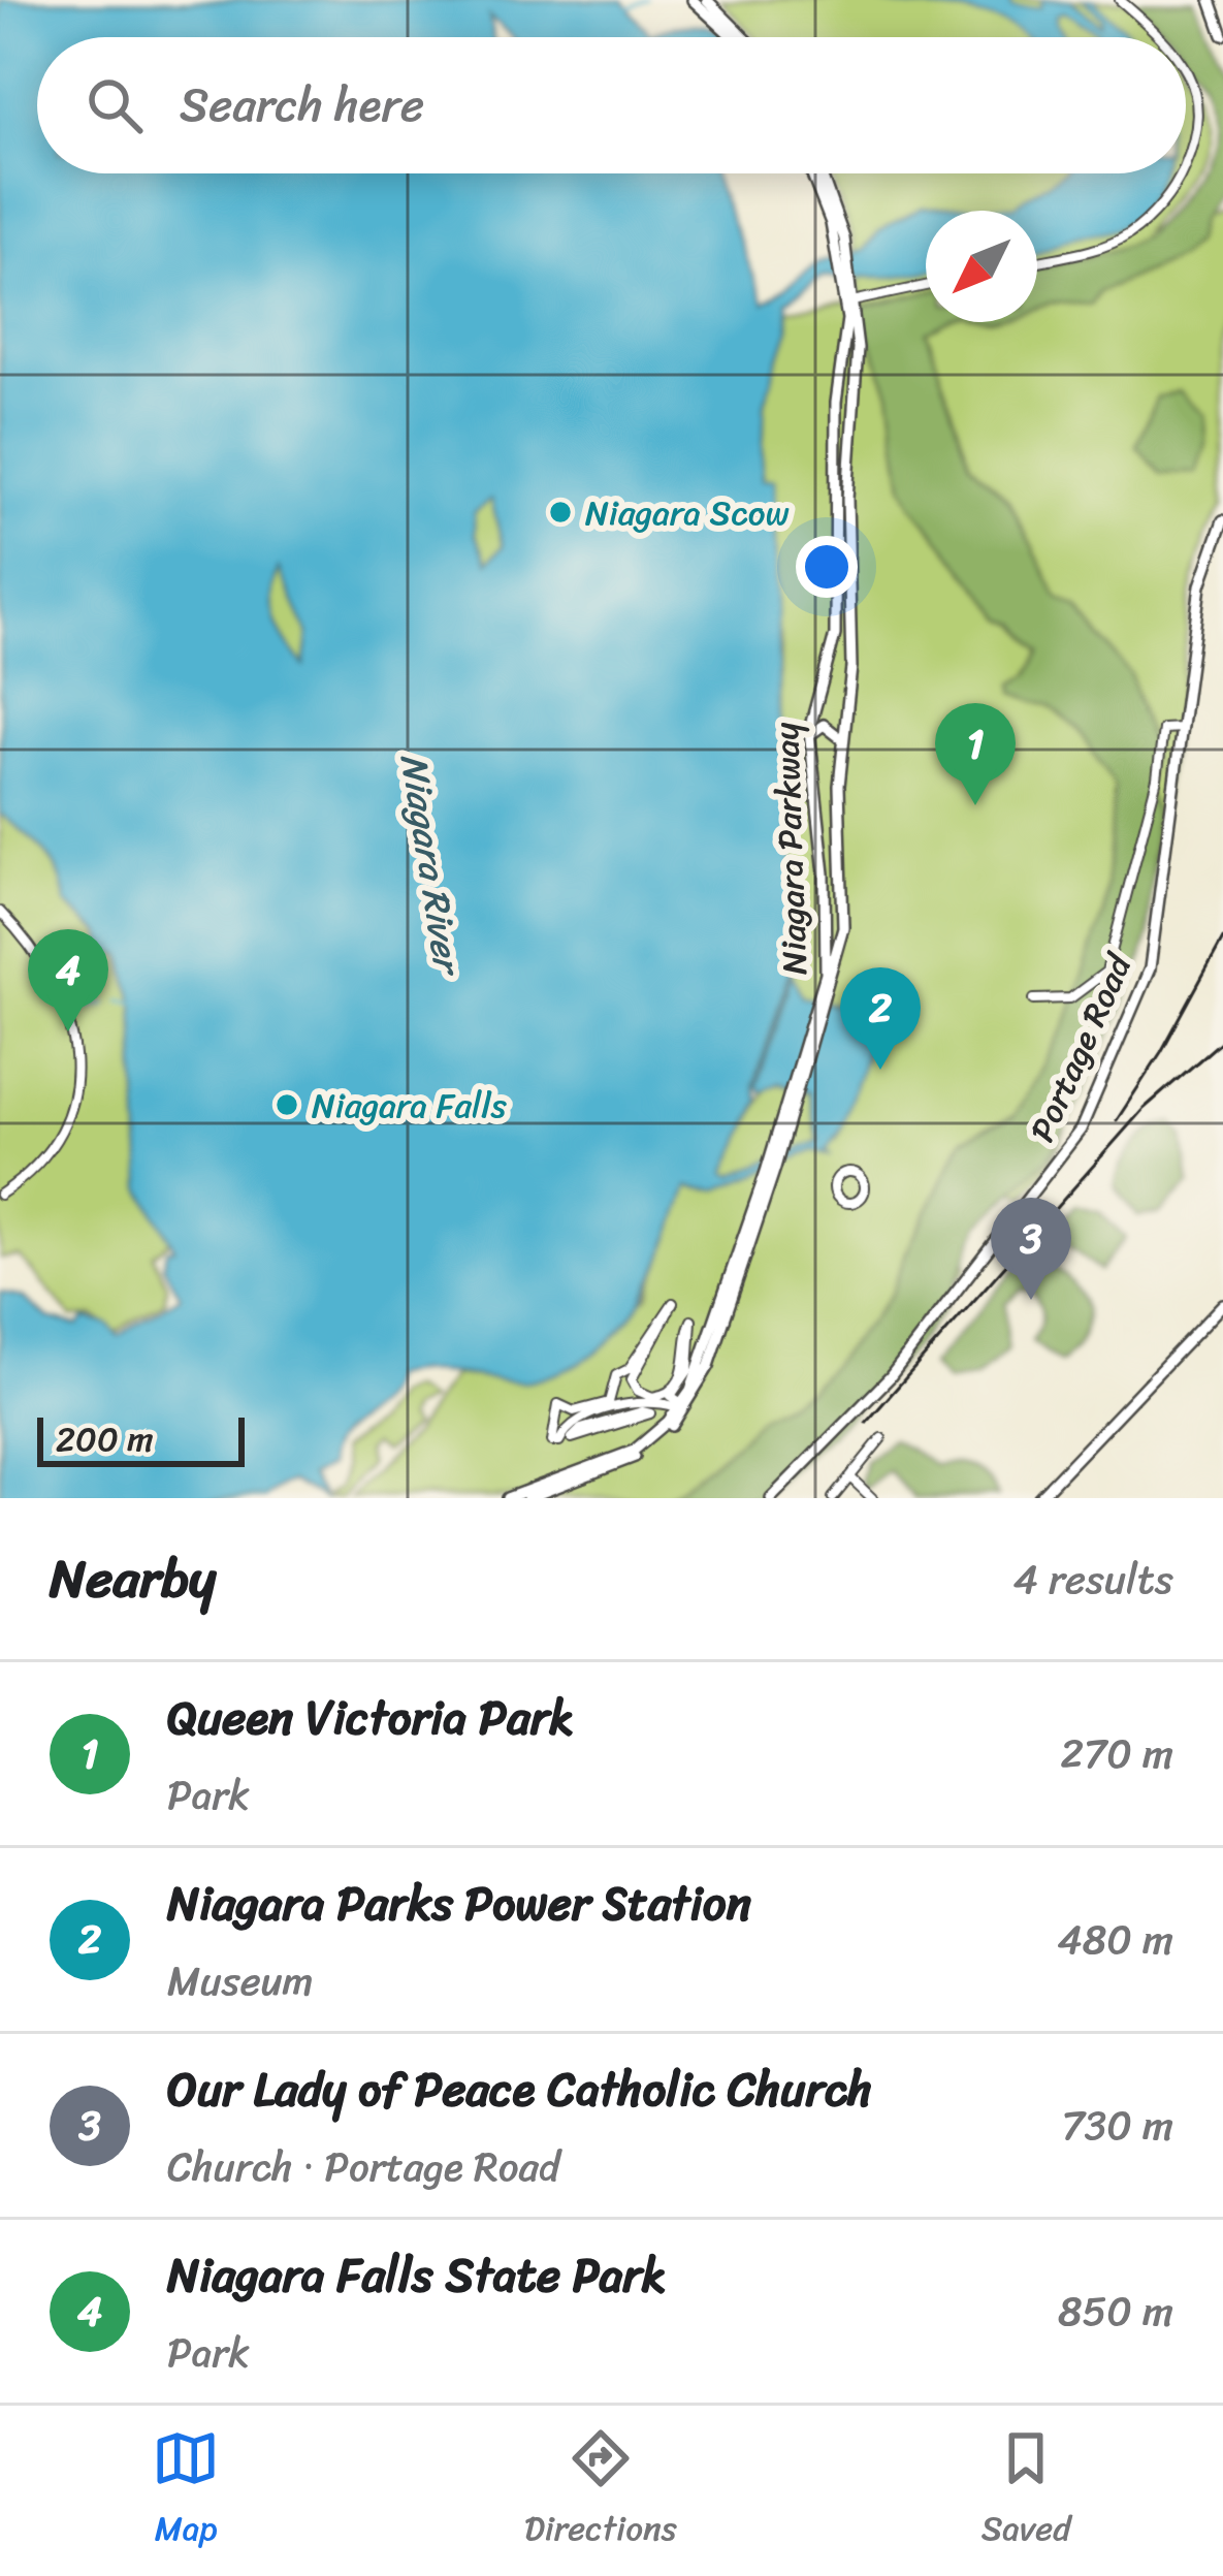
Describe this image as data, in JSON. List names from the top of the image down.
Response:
{
  "streets": {
    "main road": ["Niagara Parkway", "Portage Road"]
  },
  "water": ["Niagara River"],
  "places": ["Niagara Scow", "Niagara Falls"],
  "scale_bar": "200 m",
  "north": "bottom left",
  "page": {
    "search": "Search here",
    "pins": [
      "1",
      "4",
      "2",
      "3"
    ],
    "scale": "200 m",
    "heading": ["Nearby", "4 results"],
    "list": [
      {
        "mark": "1",
        "name": "Queen Victoria Park",
        "note": "Park",
        "value": "270 m"
      },
      {
        "mark": "2",
        "name": "Niagara Parks Power Station",
        "note": "Museum",
        "value": "480 m"
      },
      {
        "mark": "3",
        "name": "Our Lady of Peace Catholic Church",
        "note": "Church · Portage Road",
        "value": "730 m"
      },
      {
        "mark": "4",
        "name": "Niagara Falls State Park",
        "note": "Park",
        "value": "850 m"
      }
    ],
    "nav": ["Map", "Directions", "Saved"]
  }
}
